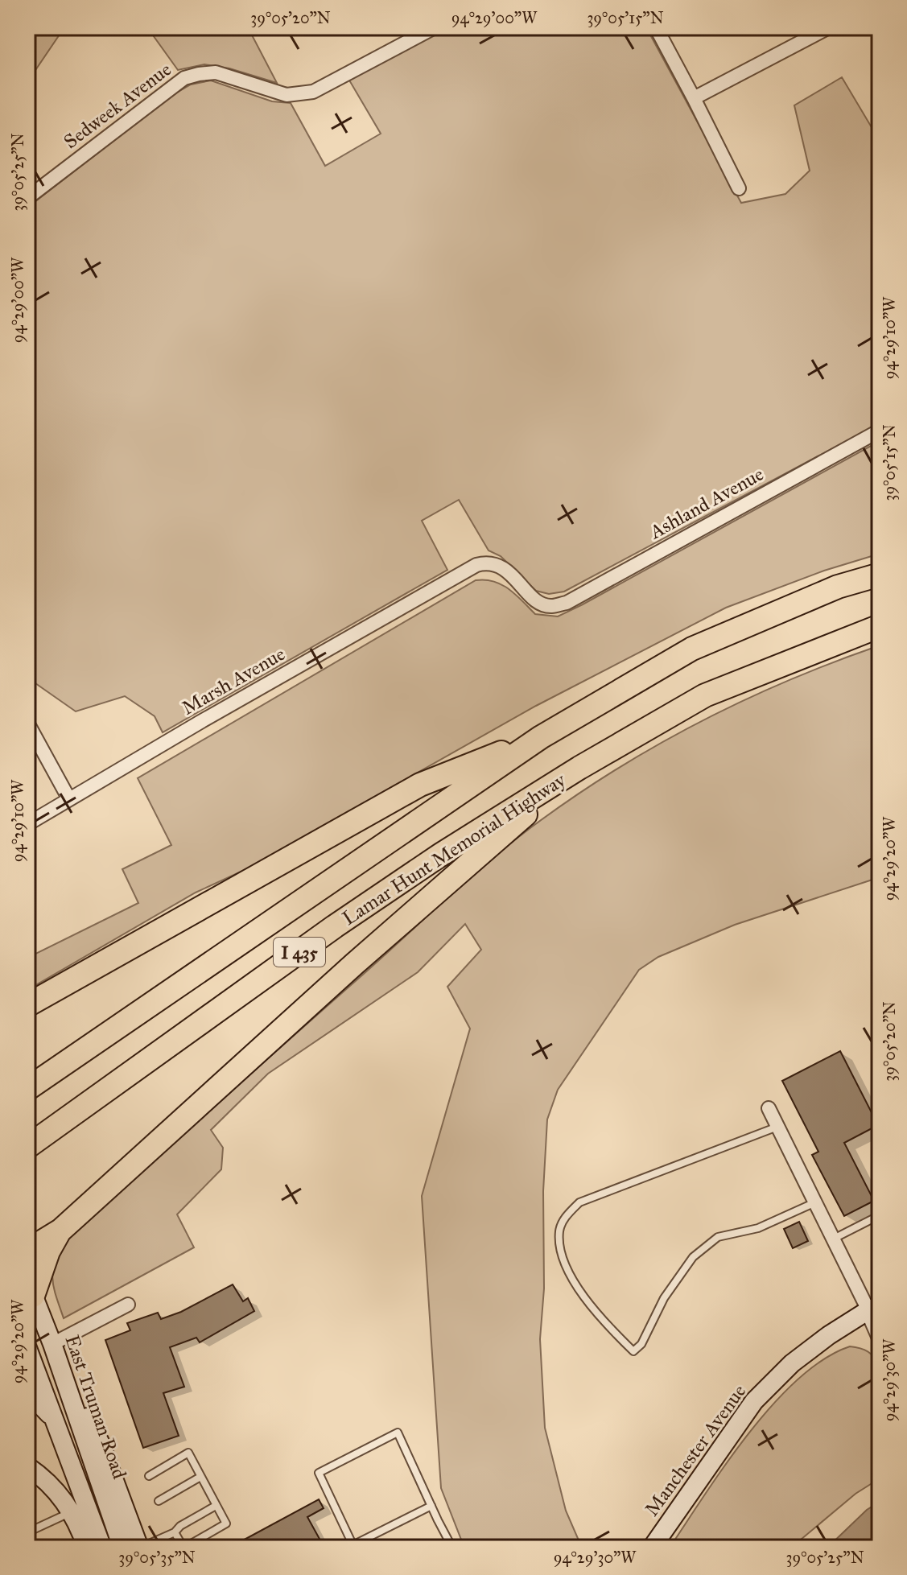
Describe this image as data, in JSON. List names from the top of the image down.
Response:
{
  "streets": {
    "highway": ["Lamar Hunt Memorial Highway", "I 435"],
    "main road": ["East Truman Road", "Manchester Avenue"],
    "street": ["Sedweek Avenue", "Ashland Avenue", "Marsh Avenue"]
  },
  "crossings": [
    ["Ashland Avenue", "Marsh Avenue"]
  ],
  "coordinates": [
    "39°05'20\"N",
    "94°29'00\"W",
    "39°05'15\"N",
    "39°05'25\"N",
    "94°29'10\"W",
    "94°29'20\"W",
    "94°29'30\"W",
    "39°05'35\"N"
  ]
}
